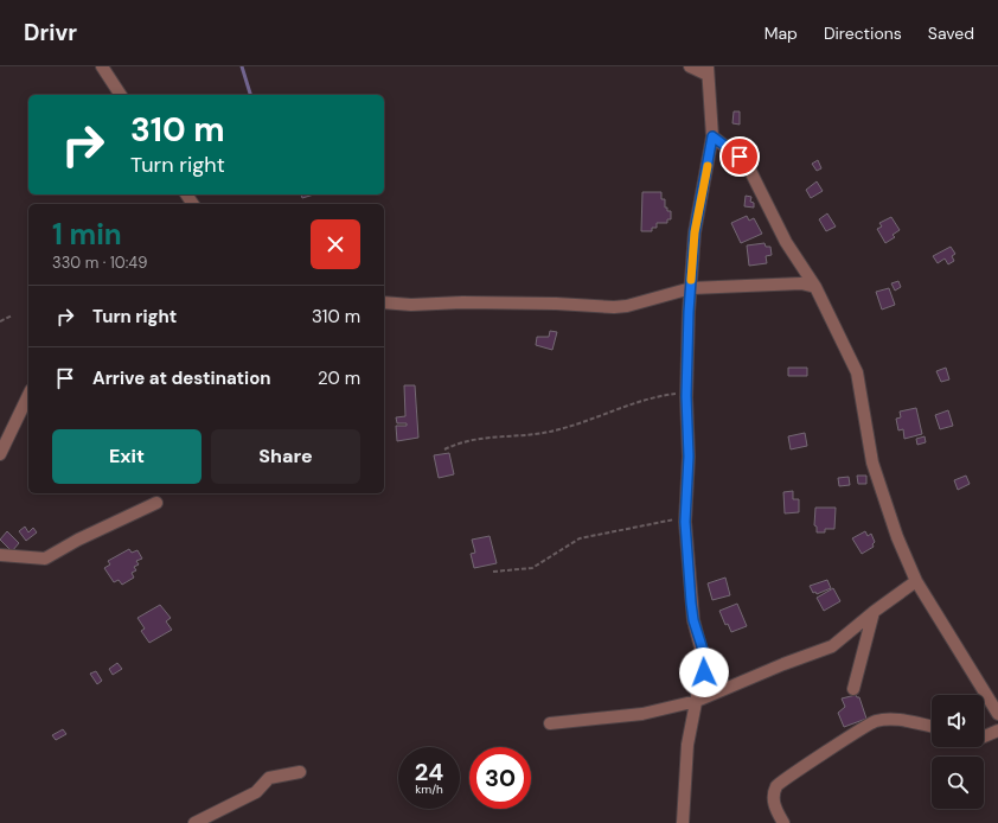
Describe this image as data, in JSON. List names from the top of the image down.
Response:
{
  "page": {
    "header": "Drivr",
    "nav": ["Map", "Directions", "Saved"],
    "turn": ["310 m", "Turn right"],
    "heading": ["1 min", "330 m · 10:49"],
    "list": [
      {
        "name": "Turn right",
        "value": "310 m"
      },
      {
        "name": "Arrive at destination",
        "value": "20 m"
      }
    ],
    "buttons": ["Exit", "Share"],
    "speed": "24 km/h",
    "limit": "30"
  }
}
